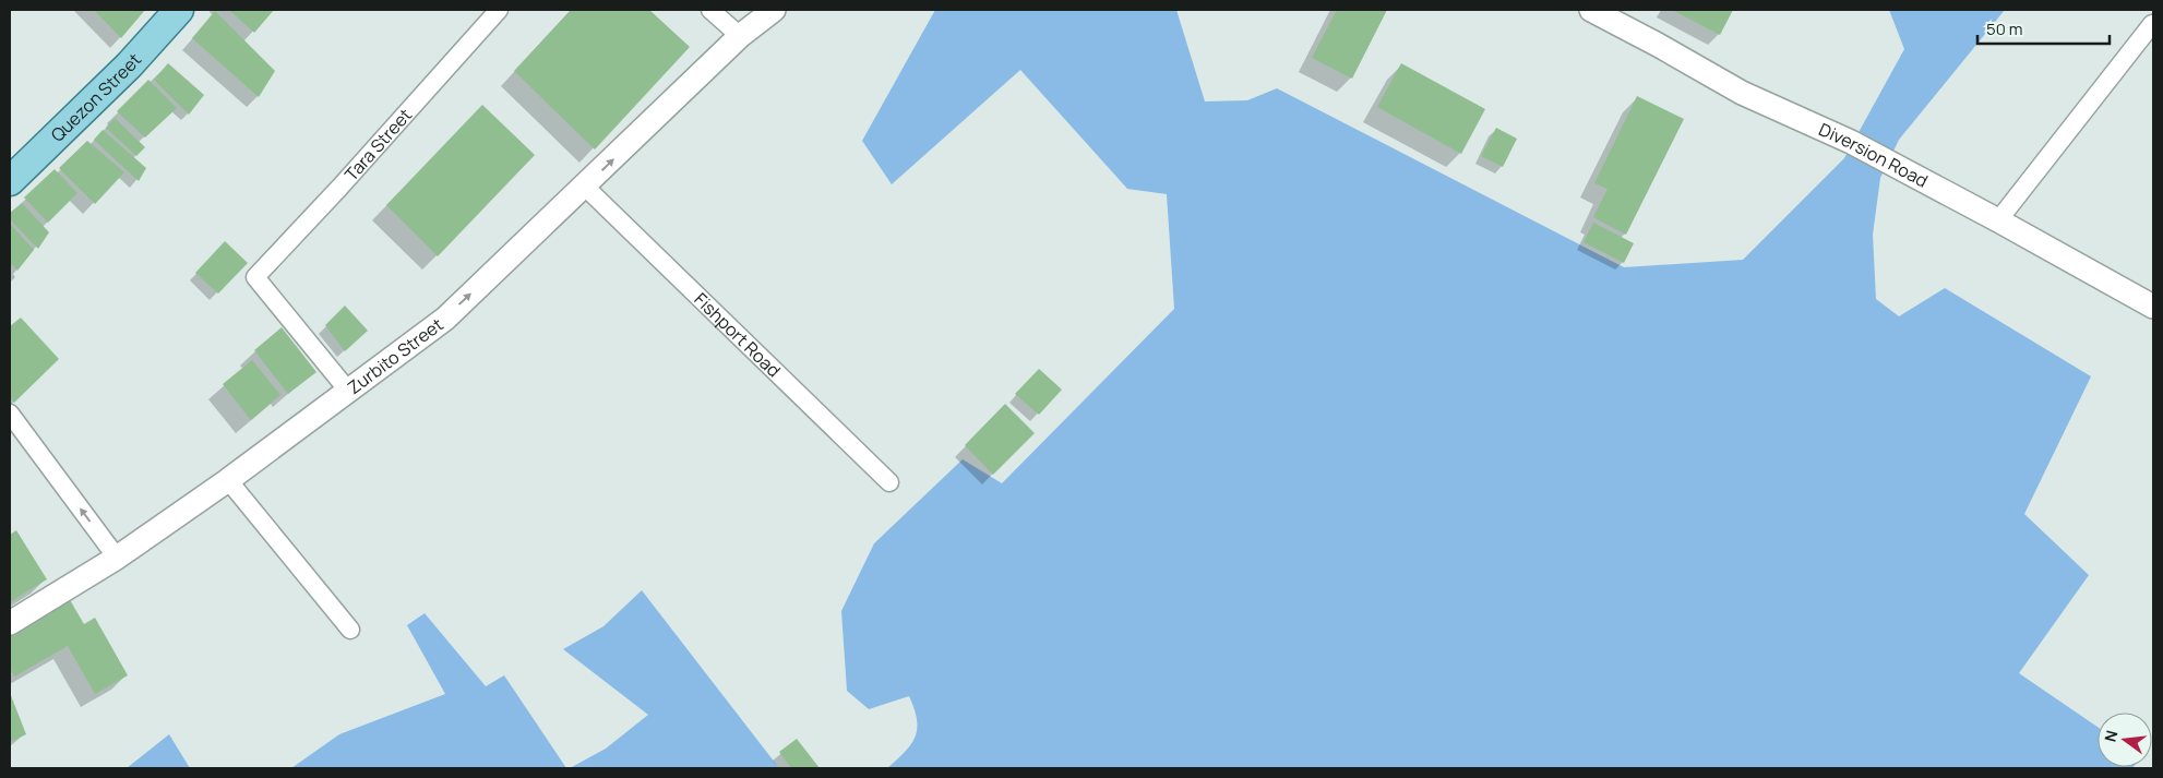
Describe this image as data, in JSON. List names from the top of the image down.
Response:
{
  "streets": {
    "main road": ["Quezon Street"],
    "street": [
      "Tara Street",
      "Diversion Road",
      "Fishport Road",
      "Zurbito Street"
    ]
  },
  "crossings": [
    ["Tara Street", "Zurbito Street"],
    ["Fishport Road", "Zurbito Street"]
  ],
  "one_way": ["Zurbito Street"],
  "scale_bar": "50 m",
  "north": "left"
}
